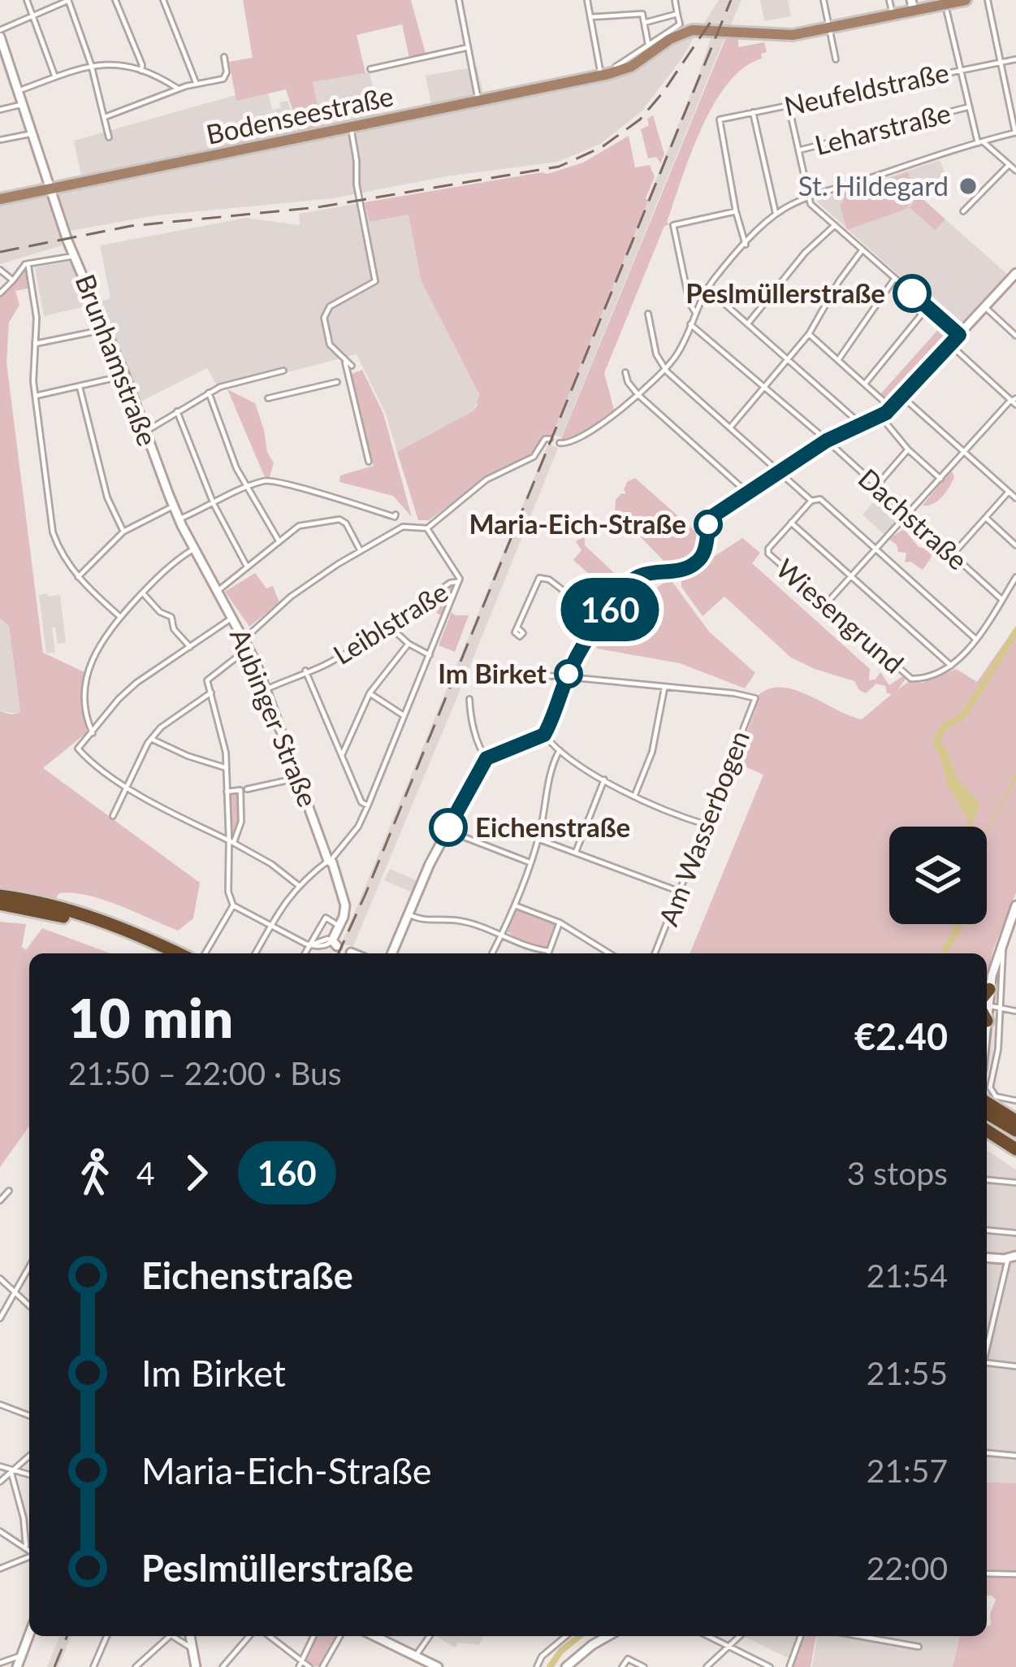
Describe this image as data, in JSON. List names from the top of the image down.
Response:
{
  "streets": {
    "main road": ["Bodenseestraße"],
    "street": [
      "Neufeldstraße",
      "Leharstraße",
      "Brunhamstraße",
      "Dachstraße",
      "Wiesengrund",
      "Leiblstraße",
      "Aubinger Straße",
      "Am Wasserbogen"
    ]
  },
  "crossings": [
    ["Bodenseestraße", "Brunhamstraße"],
    ["Brunhamstraße", "Aubinger Straße"],
    ["Leiblstraße", "Aubinger Straße"]
  ],
  "places": [
    "St. Hildegard",
    "Peslmüllerstraße",
    "Maria-Eich-Straße",
    "Im Birket",
    "Eichenstraße"
  ],
  "lines": ["bus line 160"],
  "page": {
    "on_map": "160",
    "heading": ["10 min", "21:50 – 22:00 · Bus", "€2.40"],
    "legs": ["4", "160", "3 stops"],
    "list": [
      {
        "name": "Eichenstraße",
        "value": "21:54"
      },
      {
        "name": "Im Birket",
        "value": "21:55"
      },
      {
        "name": "Maria-Eich-Straße",
        "value": "21:57"
      },
      {
        "name": "Peslmüllerstraße",
        "value": "22:00"
      }
    ]
  }
}
